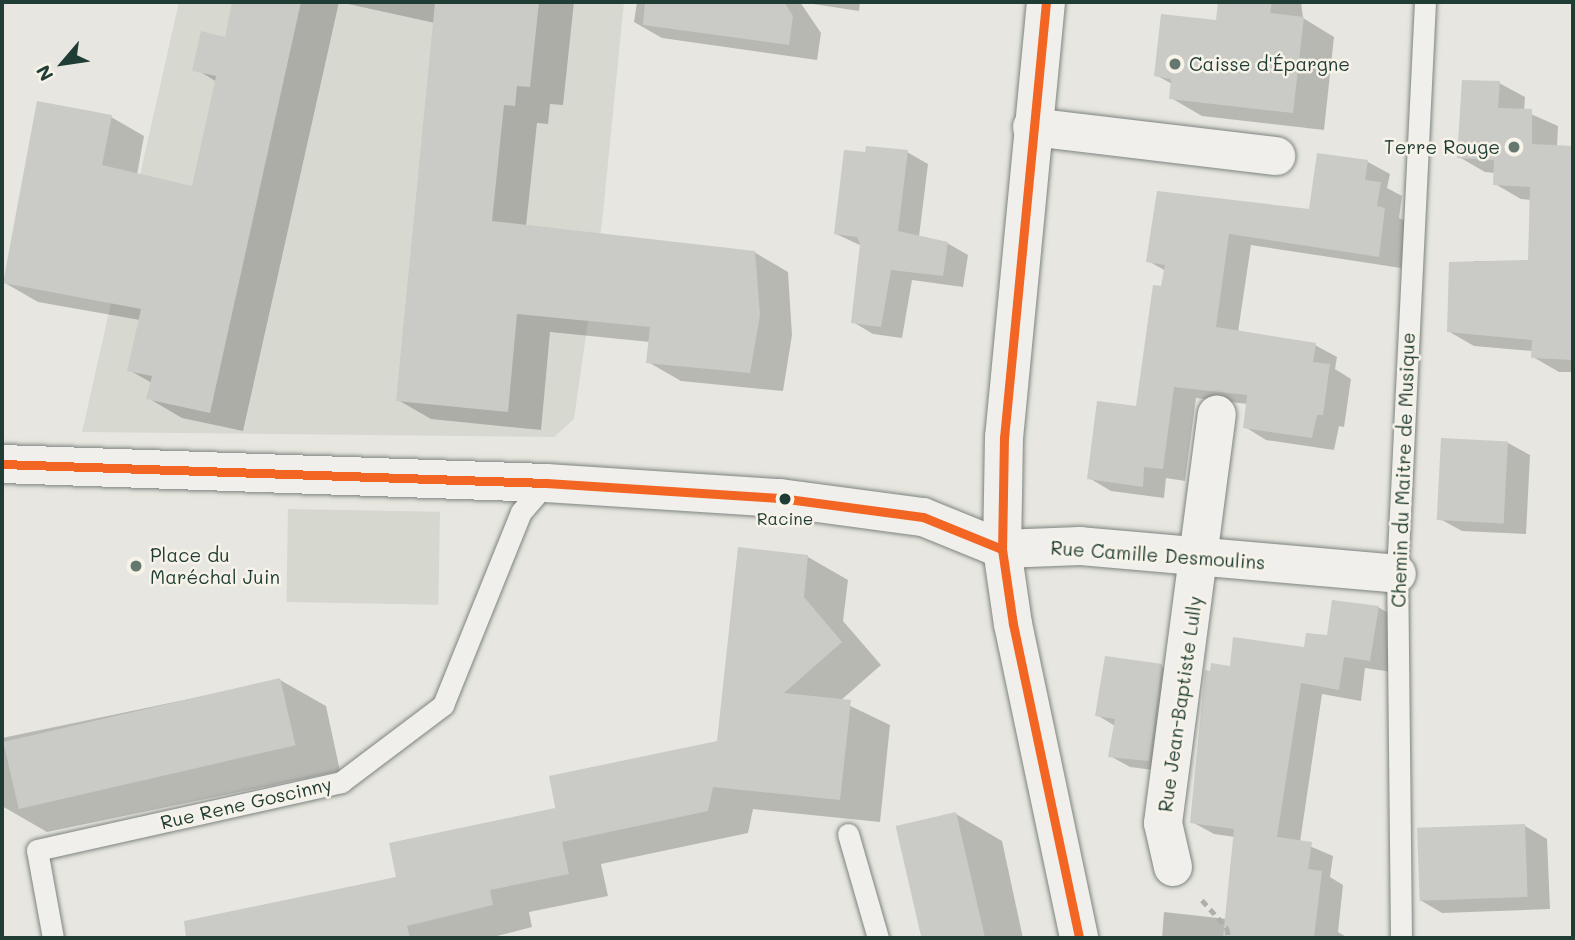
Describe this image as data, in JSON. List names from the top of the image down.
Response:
{
  "streets": {
    "street": ["Rue Camille Desmoulins", "Rue Jean-Baptiste Lully"],
    "lane": ["Chemin du Maitre de Musique", "Rue Rene Goscinny"]
  },
  "crossings": [
    ["Chemin du Maitre de Musique", "Rue Camille Desmoulins"],
    ["Rue Camille Desmoulins", "Rue Jean-Baptiste Lully"],
    ["Rue Camille Desmoulins", "Rue Rene Goscinny"]
  ],
  "places": [
    "Caisse d'Épargne",
    "Terre Rouge",
    "Racine",
    "Place du Maréchal Juin"
  ],
  "north": "bottom left"
}
